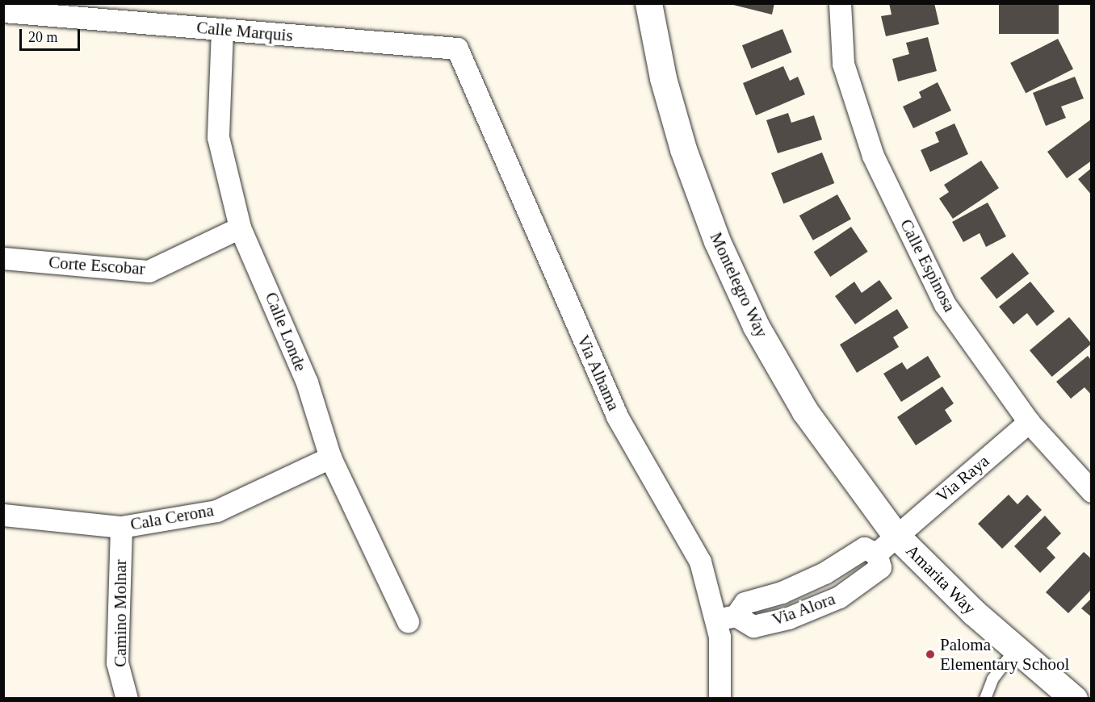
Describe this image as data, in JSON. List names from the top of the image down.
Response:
{
  "streets": {
    "street": [
      "Calle Marquis",
      "Corte Escobar",
      "Calle Espinosa",
      "Montelegro Way",
      "Calle Londe",
      "Via Alhama",
      "Via Raya",
      "Cala Cerona",
      "Amarita Way",
      "Via Alora",
      "Camino Molnar"
    ]
  },
  "crossings": [
    ["Calle Marquis", "Calle Londe"],
    ["Calle Marquis", "Via Alhama"],
    ["Corte Escobar", "Calle Londe"],
    ["Calle Espinosa", "Via Raya"],
    ["Montelegro Way", "Via Raya"],
    ["Montelegro Way", "Amarita Way"],
    ["Montelegro Way", "Via Alora"],
    ["Calle Londe", "Cala Cerona"],
    ["Via Alhama", "Via Alora"],
    ["Via Raya", "Amarita Way"],
    ["Via Raya", "Via Alora"],
    ["Cala Cerona", "Camino Molnar"],
    ["Amarita Way", "Via Alora"]
  ],
  "places": ["Paloma Elementary School"],
  "scale_bar": "20 m"
}
